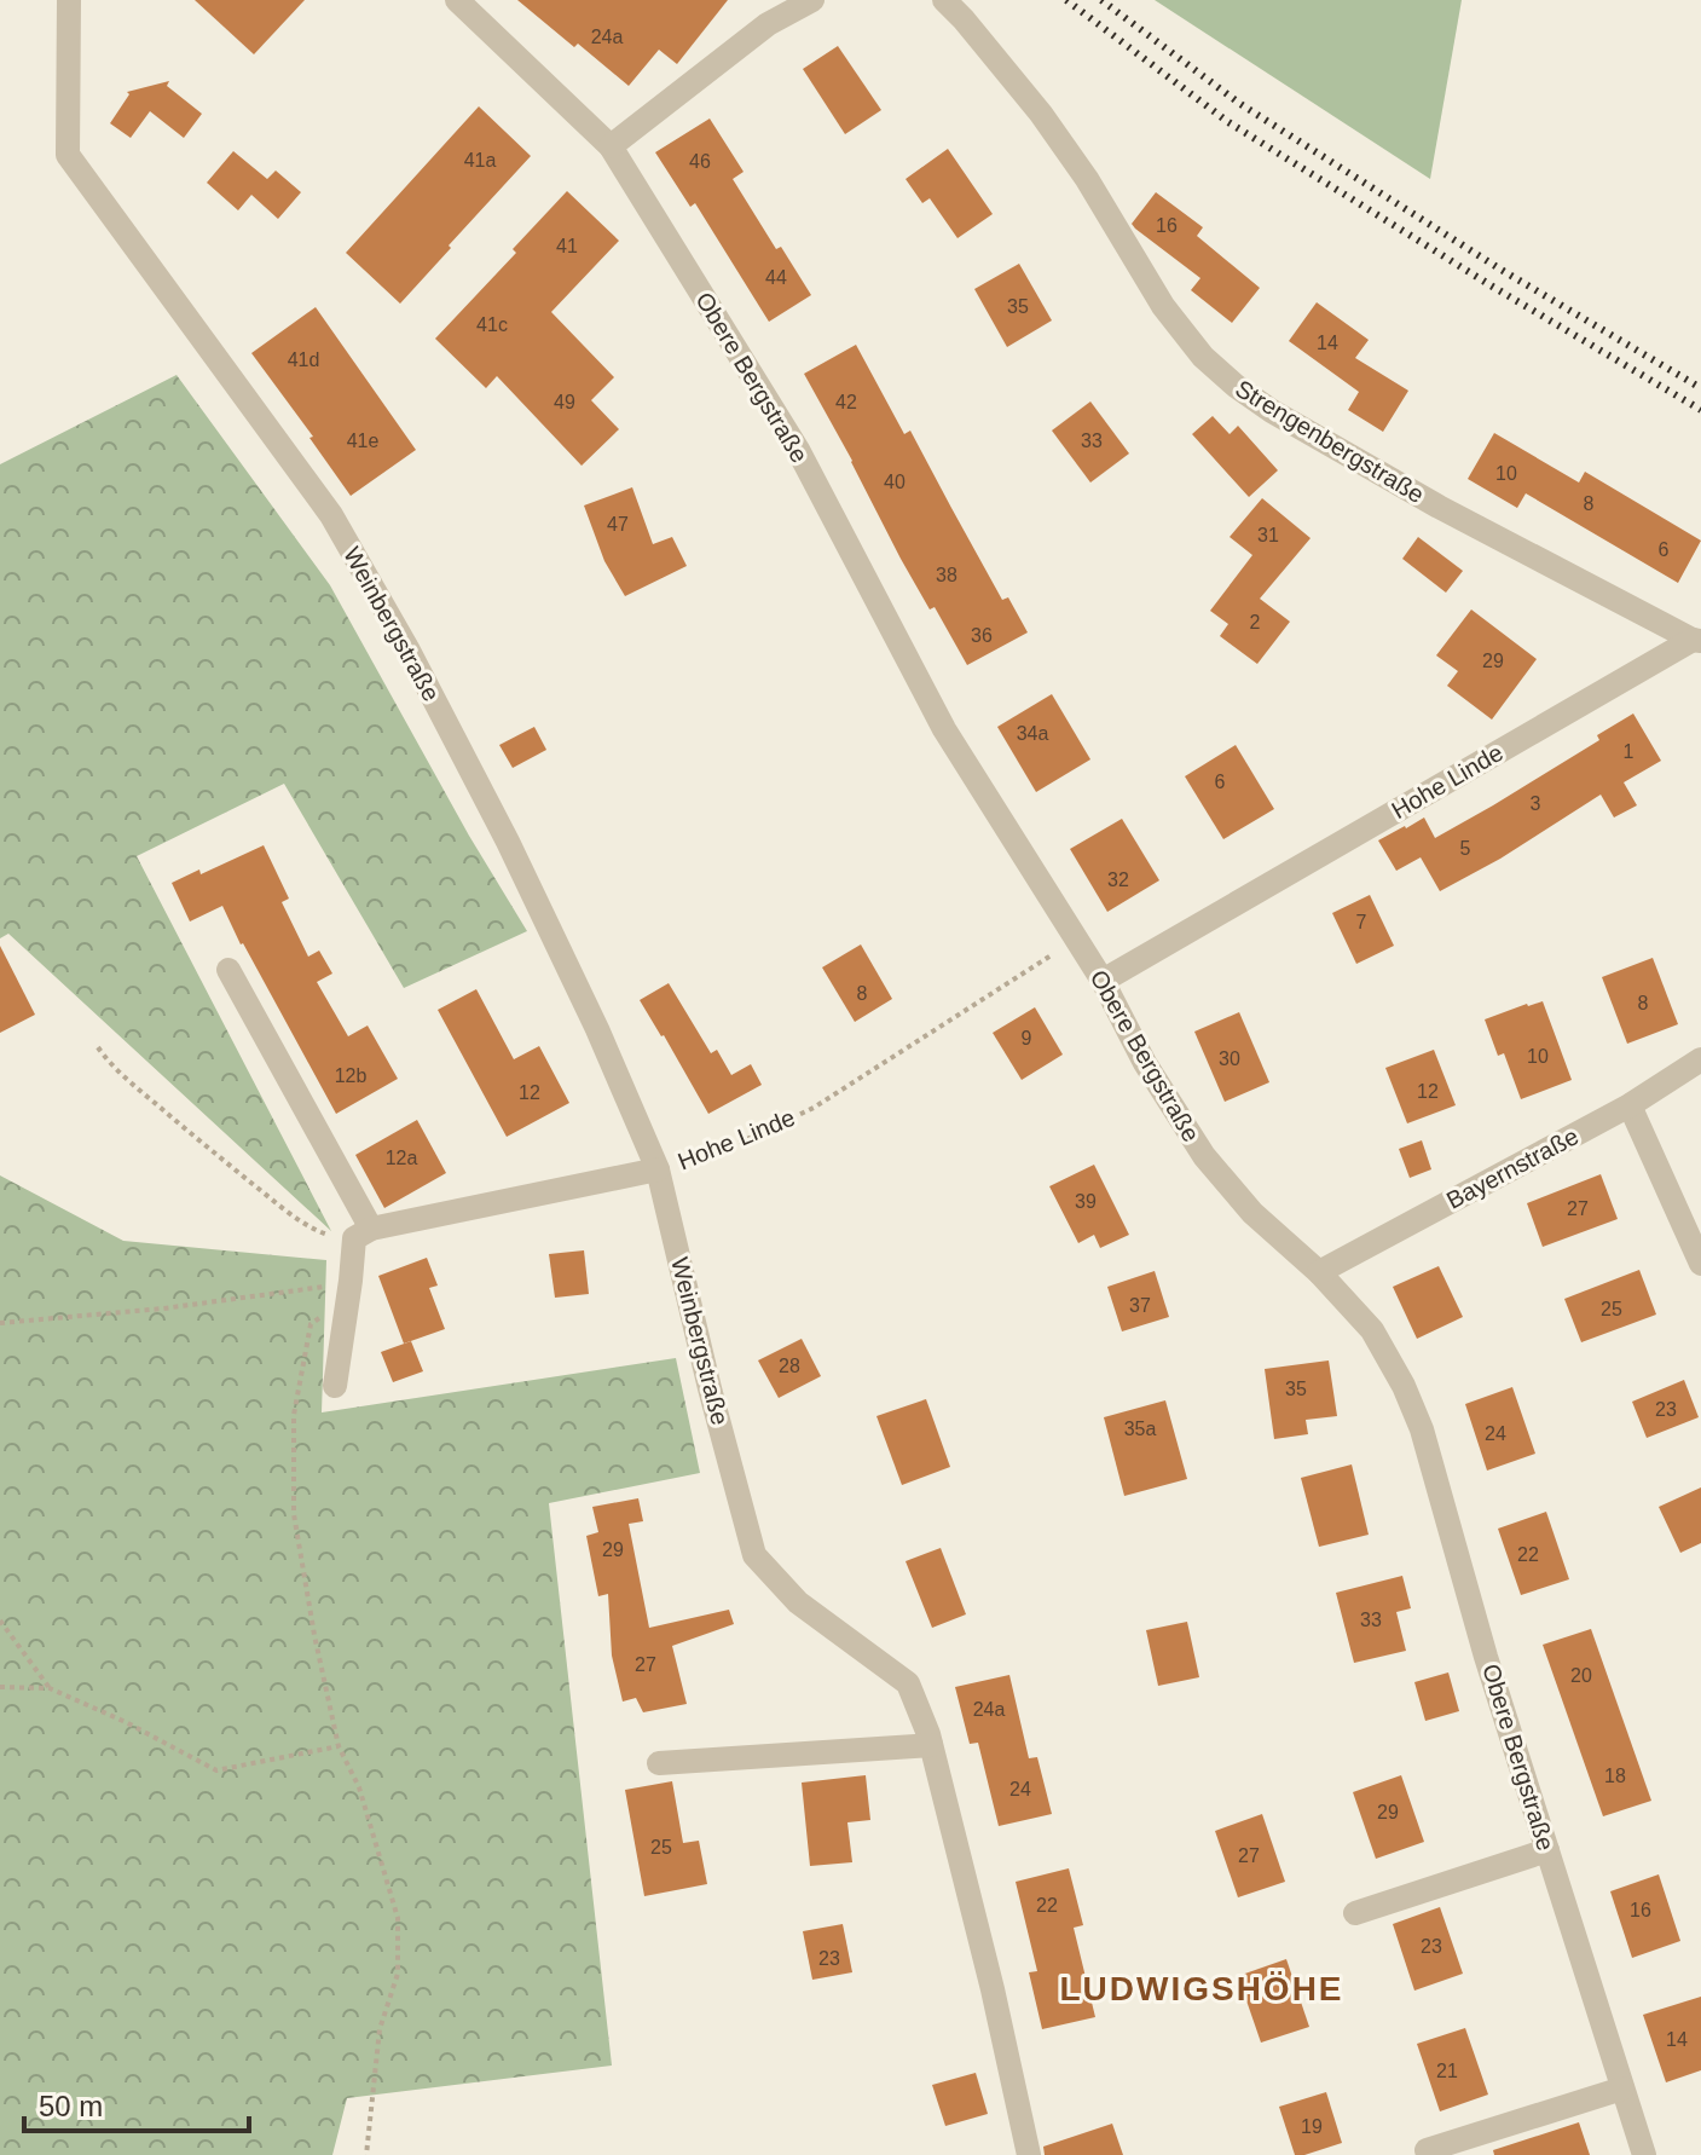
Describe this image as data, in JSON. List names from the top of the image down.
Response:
{
  "streets": {
    "street": [
      "Obere Bergstraße",
      "Strengenbergstraße",
      "Weinbergstraße",
      "Hohe Linde",
      "Bayernstraße"
    ]
  },
  "crossings": [
    ["Obere Bergstraße", "Hohe Linde"],
    ["Obere Bergstraße", "Bayernstraße"],
    ["Strengenbergstraße", "Hohe Linde"],
    ["Weinbergstraße", "Hohe Linde"]
  ],
  "districts": ["LUDWIGSHÖHE"],
  "house_numbers": [
    "24a",
    "41a",
    "46",
    "16",
    "41",
    "44",
    "35",
    "41c",
    "14",
    "41d",
    "49",
    "42",
    "41e",
    "33",
    "10",
    "40",
    "8",
    "47",
    "31",
    "6",
    "38",
    "2",
    "36",
    "29",
    "34a",
    "1",
    "6",
    "3",
    "5",
    "32",
    "7",
    "8",
    "8",
    "9",
    "10",
    "30",
    "12b",
    "12",
    "12",
    "12a",
    "39",
    "27",
    "37",
    "25",
    "28",
    "35",
    "23",
    "35a",
    "24",
    "29",
    "22",
    "33",
    "27",
    "20",
    "24a",
    "18",
    "24",
    "29",
    "25",
    "27",
    "22",
    "16",
    "23",
    "23",
    "14",
    "21",
    "19"
  ],
  "scale_bar": "50 m"
}
